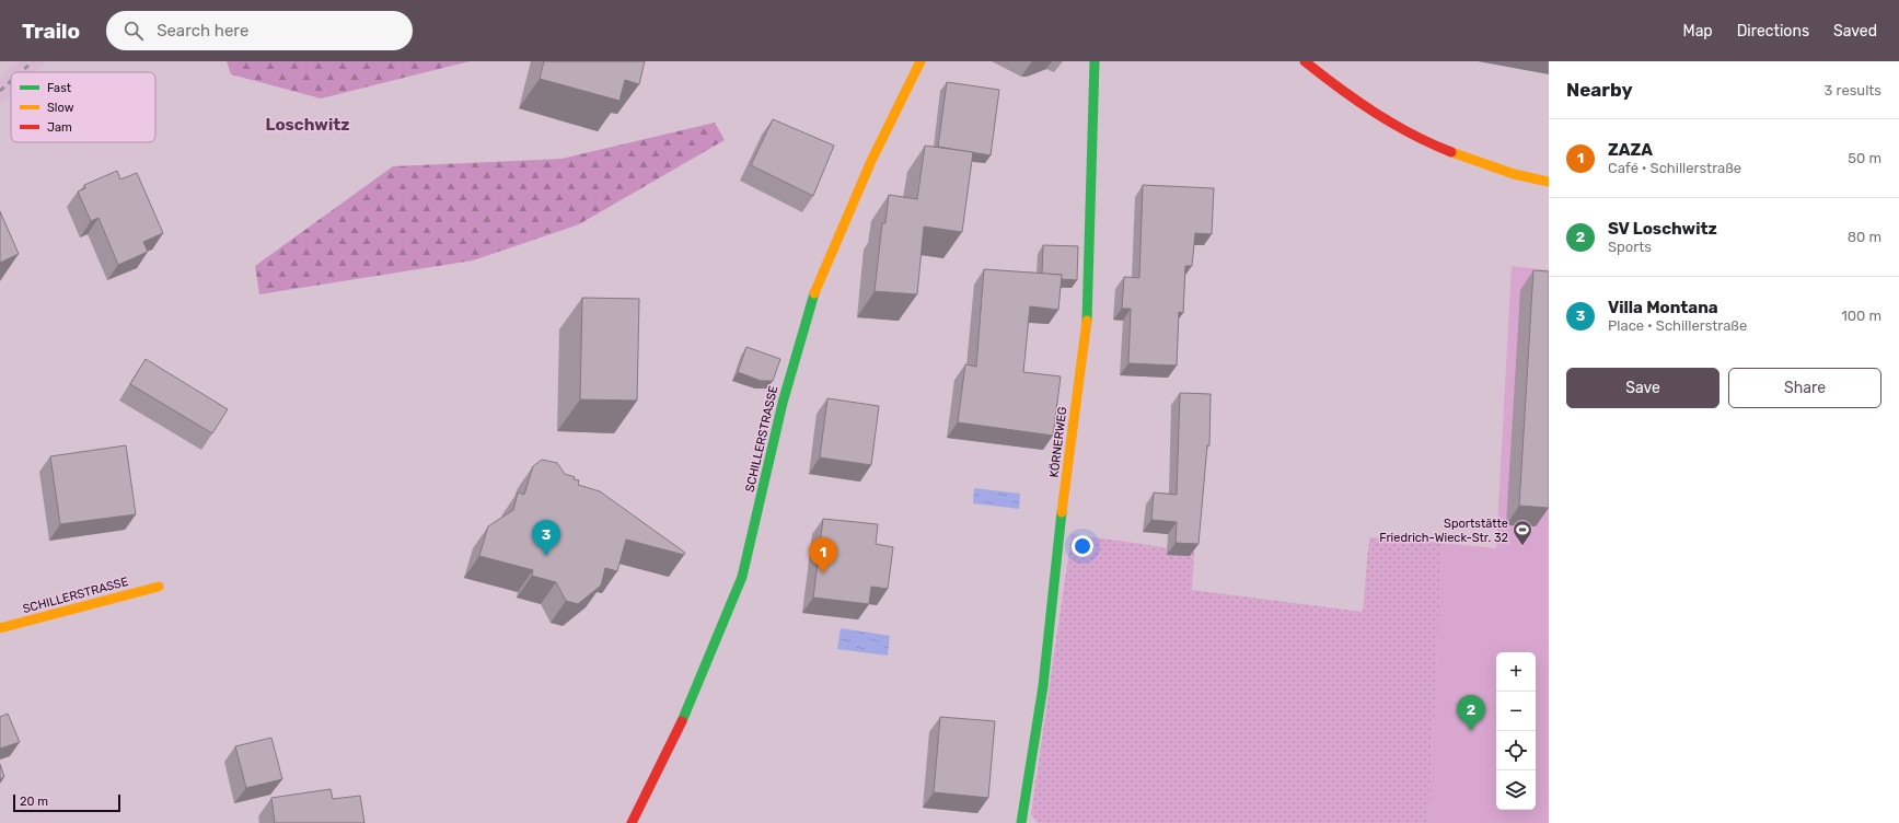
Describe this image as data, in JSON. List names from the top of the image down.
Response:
{
  "streets": {
    "street": ["SCHILLERSTRASSE", "KÖRNERWEG"]
  },
  "districts": ["Loschwitz"],
  "places": {
    "sports": ["Sportstätte Friedrich-Wieck-Str. 32"]
  },
  "legend": ["Fast", "Slow", "Jam"],
  "scale_bar": "20 m",
  "page": {
    "header": "Trailo",
    "search": "Search here",
    "nav": ["Map", "Directions", "Saved"],
    "heading": ["Nearby", "3 results"],
    "list": [
      {
        "mark": "1",
        "name": "ZAZA",
        "note": "Café · Schillerstraße",
        "value": "50 m"
      },
      {
        "mark": "2",
        "name": "SV Loschwitz",
        "note": "Sports",
        "value": "80 m"
      },
      {
        "mark": "3",
        "name": "Villa Montana",
        "note": "Place · Schillerstraße",
        "value": "100 m"
      }
    ],
    "buttons": ["Save", "Share"],
    "pins": ["3", "1", "2"],
    "map_buttons": ["+", "−"],
    "scale": "20 m"
  }
}
